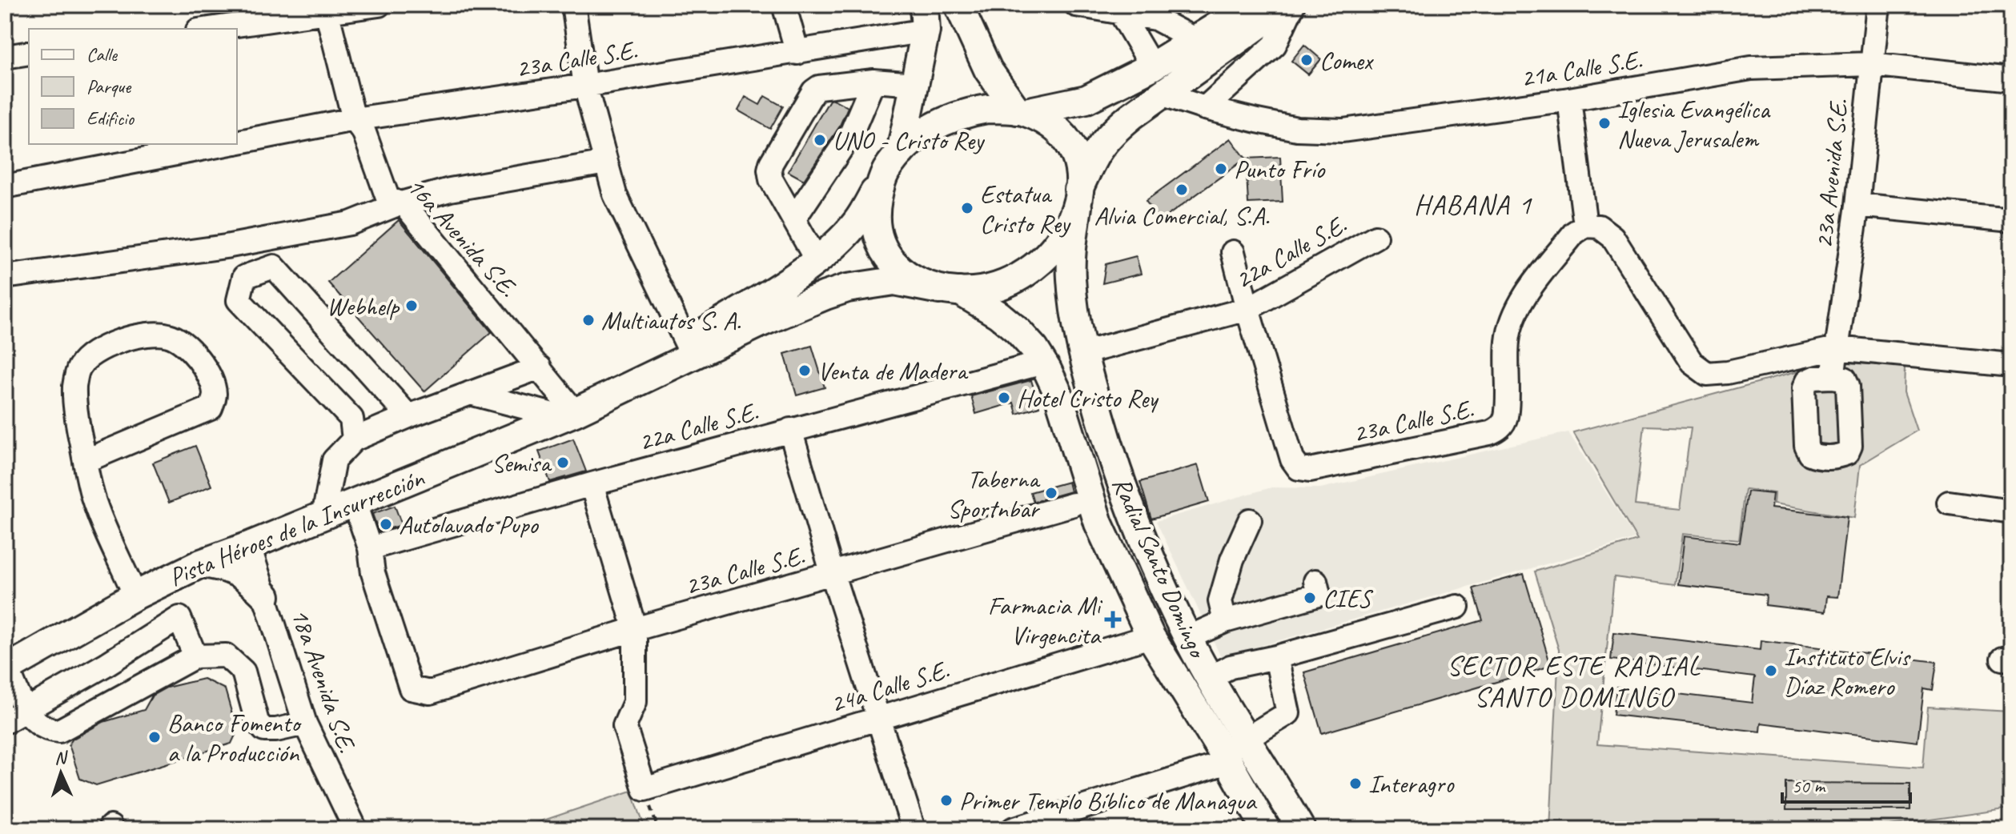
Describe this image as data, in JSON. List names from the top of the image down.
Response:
{
  "streets": {
    "main road": ["Pista Héroes de la Insurrección", "Radial Santo Domingo"],
    "street": [
      "23a Calle S.E.",
      "21a Calle S.E.",
      "23a Avenida S.E.",
      "16a Avenida S.E.",
      "22a Calle S.E.",
      "18a Avenida S.E.",
      "24a Calle S.E."
    ]
  },
  "crossings": [
    ["23a Calle S.E.", "16a Avenida S.E."],
    ["23a Calle S.E.", "22a Calle S.E."],
    ["23a Calle S.E.", "24a Calle S.E."],
    ["21a Calle S.E.", "23a Avenida S.E."],
    ["16a Avenida S.E.", "Pista Héroes de la Insurrección"],
    ["22a Calle S.E.", "Radial Santo Domingo"],
    ["Pista Héroes de la Insurrección", "Radial Santo Domingo"],
    ["Pista Héroes de la Insurrección", "18a Avenida S.E."],
    ["Radial Santo Domingo", "24a Calle S.E."]
  ],
  "districts": ["HABANA 1", "SECTOR ESTE RADIAL SANTO DOMINGO"],
  "places": {
    "other": [
      "Comex",
      "Iglesia Evangélica Nueva Jerusalem",
      "UNO - Cristo Rey",
      "Punto Frío",
      "Alvia Comercial, S.A.",
      "Estatua Cristo Rey",
      "Webhelp",
      "Multiautos S. A.",
      "Venta de Madera",
      "Hotel Cristo Rey",
      "Semisa",
      "Taberna Sportnbar",
      "Autolavado Pupo",
      "CIES",
      "Instituto Elvis Díaz Romero",
      "Banco Fomento a la Producción",
      "Interagro",
      "Primer Templo Bíblico de Managua"
    ],
    "health": ["Farmacia Mi Virgencita"]
  },
  "legend": ["Calle", "Parque", "Edificio"],
  "scale_bar": "50 m",
  "north": "top"
}
